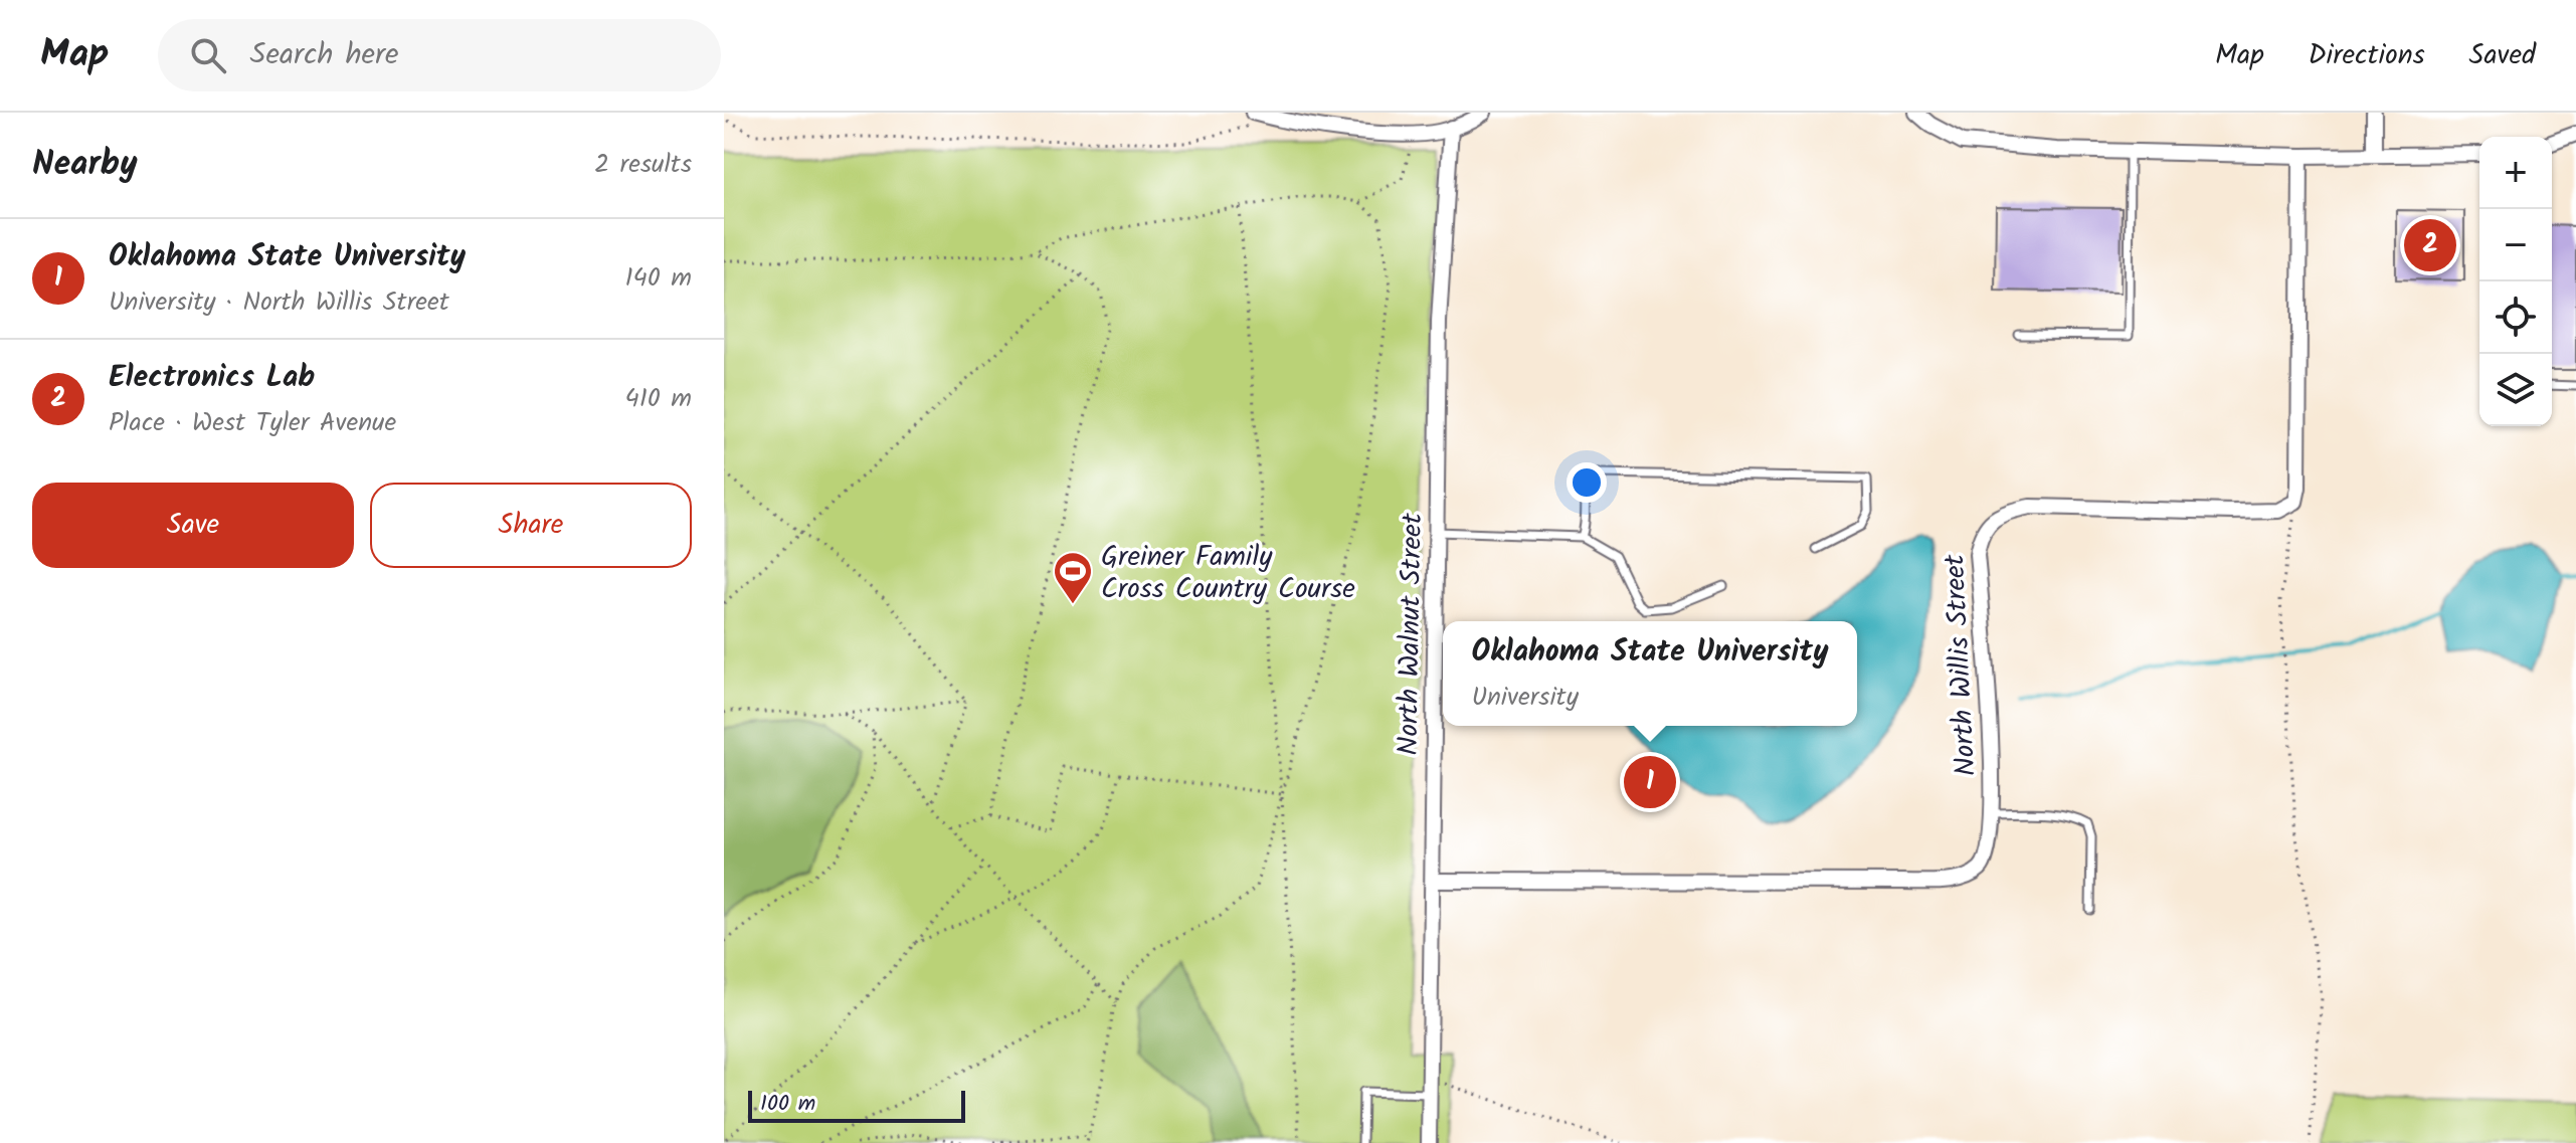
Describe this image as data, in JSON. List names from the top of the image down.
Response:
{
  "streets": {
    "street": ["North Walnut Street", "North Willis Street"]
  },
  "crossings": [
    ["North Walnut Street", "North Willis Street"]
  ],
  "places": {
    "sports": ["Greiner Family Cross Country Course"]
  },
  "scale_bar": "100 m",
  "page": {
    "header": "Map",
    "search": "Search here",
    "nav": ["Map", "Directions", "Saved"],
    "heading": ["Nearby", "2 results"],
    "map_buttons": ["+", "−"],
    "pins": ["2", "1"],
    "list": [
      {
        "mark": "1",
        "name": "Oklahoma State University",
        "note": "University · North Willis Street",
        "value": "140 m"
      },
      {
        "mark": "2",
        "name": "Electronics Lab",
        "note": "Place · West Tyler Avenue",
        "value": "410 m"
      }
    ],
    "buttons": ["Save", "Share"],
    "popup": ["Oklahoma State University", "University"],
    "scale": "100 m"
  }
}
